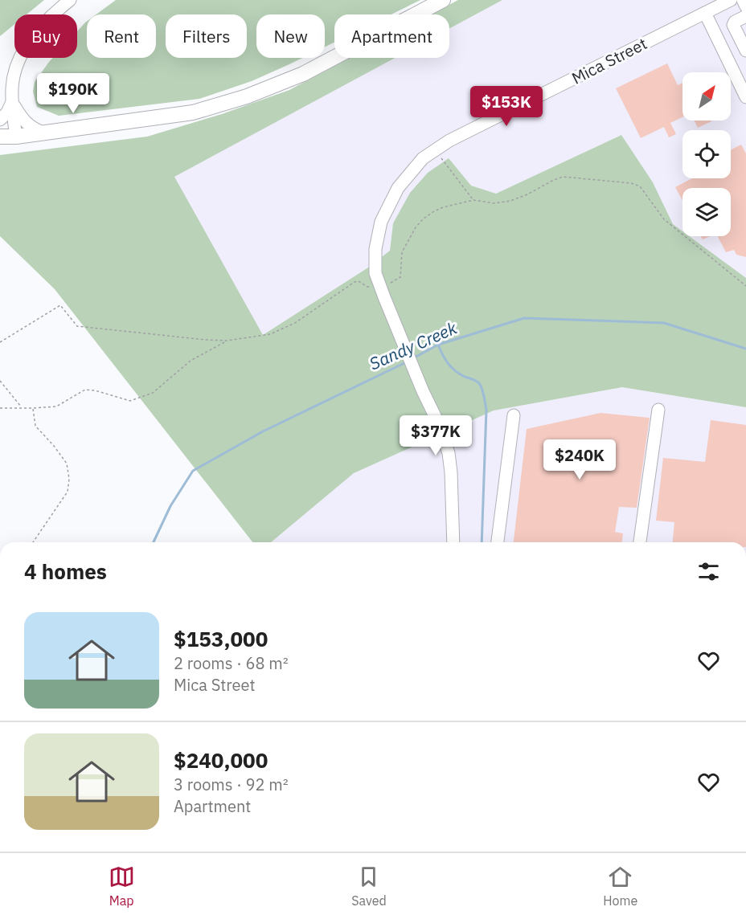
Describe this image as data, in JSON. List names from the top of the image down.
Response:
{
  "streets": {
    "street": ["Mica Street"]
  },
  "water": ["Sandy Creek"],
  "north": "top right",
  "page": {
    "chip": [
      "Buy",
      "Rent",
      "Filters",
      "New",
      "Apartment"
    ],
    "price": [
      "$190K",
      "$153K",
      "$377K",
      "$240K"
    ],
    "heading": "4 homes",
    "list": [
      {
        "name": "$153,000",
        "note": "2 rooms · 68 m² · Mica Street"
      },
      {
        "name": "$240,000",
        "note": "3 rooms · 92 m² · Apartment"
      }
    ],
    "tabs": ["Map", "Saved", "Home"]
  }
}
